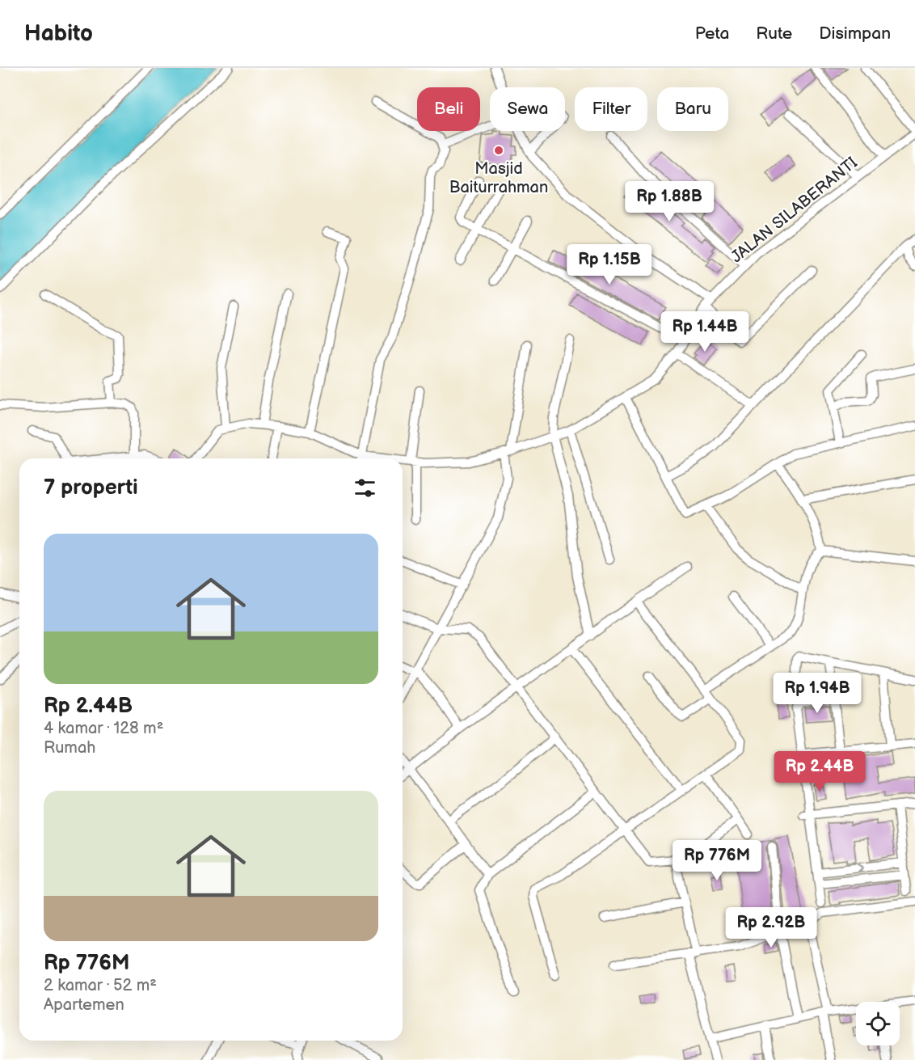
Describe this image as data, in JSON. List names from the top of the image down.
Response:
{
  "streets": {
    "street": ["JALAN SILABERANTI"]
  },
  "places": ["Masjid Baiturrahman"],
  "page": {
    "header": "Habito",
    "nav": ["Peta", "Rute", "Disimpan"],
    "chip": [
      "Beli",
      "Sewa",
      "Filter",
      "Baru"
    ],
    "price": [
      "Rp 1.88B",
      "Rp 1.15B",
      "Rp 1.44B",
      "Rp 1.94B",
      "Rp 2.44B",
      "Rp 776M",
      "Rp 2.92B"
    ],
    "heading": "7 properti",
    "list": [
      {
        "name": "Rp 2.44B",
        "note": "4 kamar · 128 m² · Rumah"
      },
      {
        "name": "Rp 776M",
        "note": "2 kamar · 52 m² · Apartemen"
      }
    ]
  }
}
